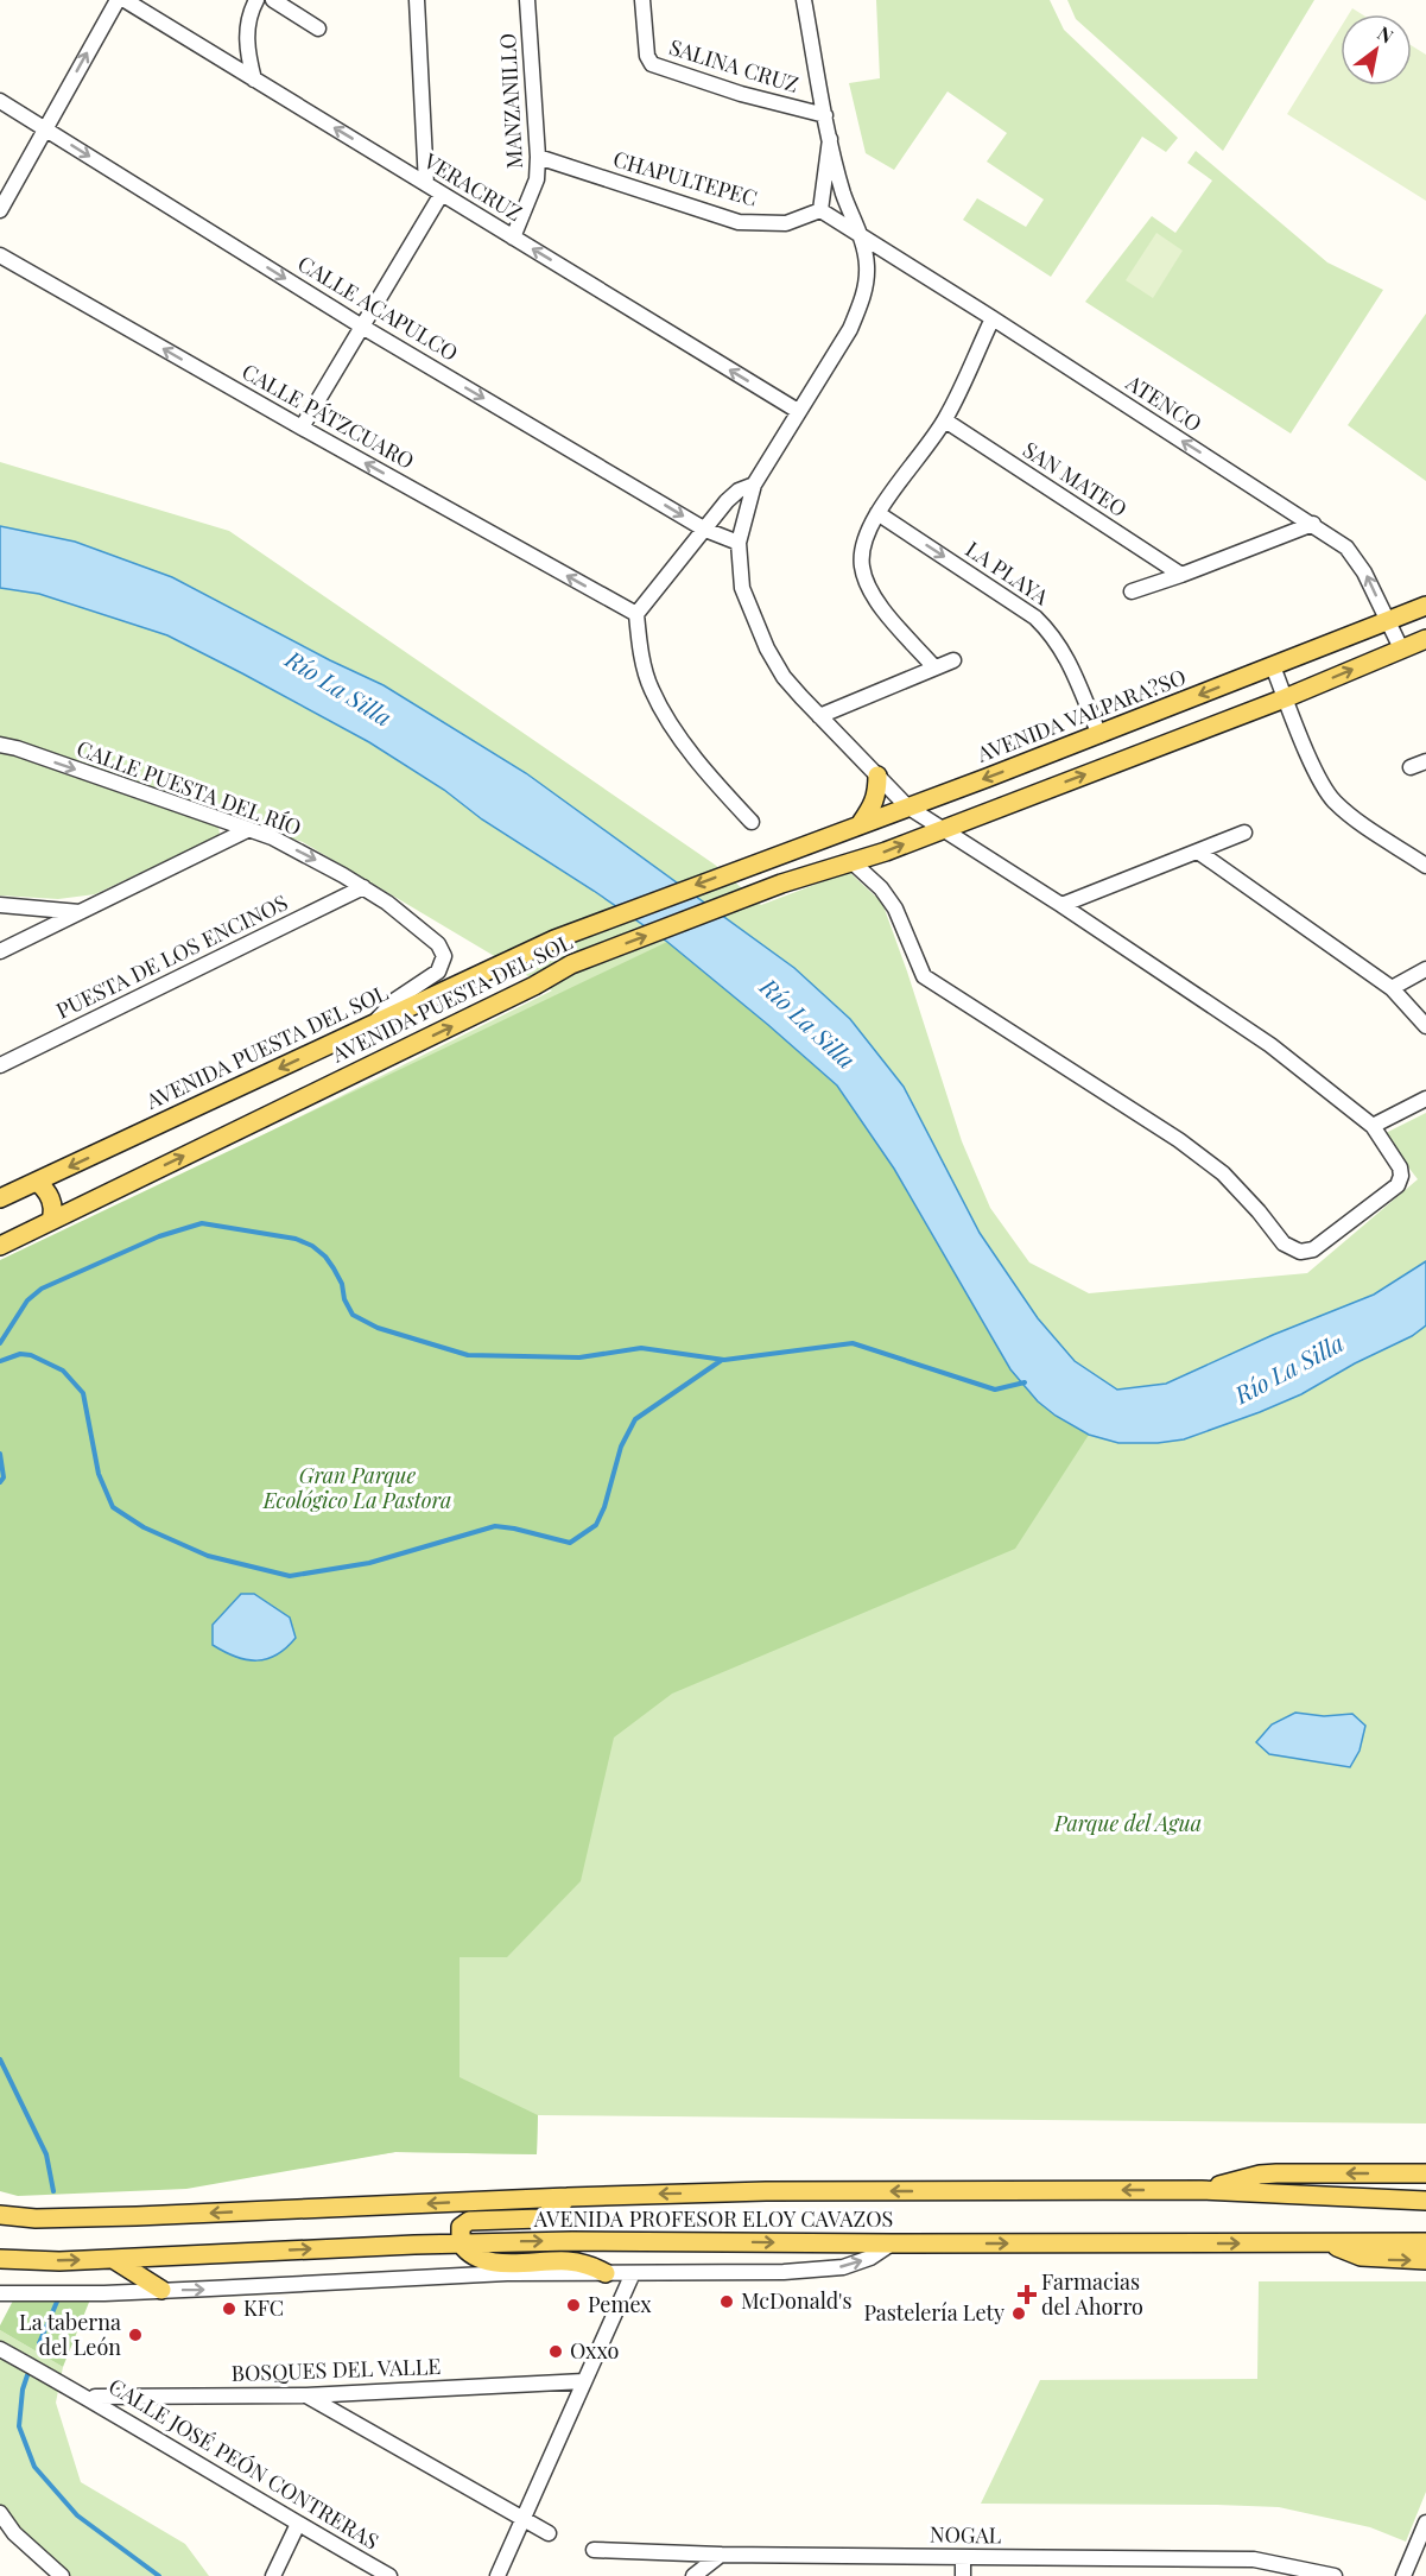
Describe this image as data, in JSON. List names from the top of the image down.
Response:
{
  "streets": {
    "main road": ["AVENIDA VALPARA?SO", "AVENIDA PUESTA DEL SOL", "AVENIDA PROFESOR ELOY CAVAZOS"],
    "street": [
      "SALINA CRUZ",
      "MANZANILLO",
      "CHAPULTEPEC",
      "VERACRUZ",
      "CALLE ACAPULCO",
      "ATENCO",
      "CALLE PÁTZCUARO",
      "SAN MATEO",
      "LA PLAYA",
      "CALLE PUESTA DEL RÍO",
      "PUESTA DE LOS ENCINOS",
      "BOSQUES DEL VALLE",
      "CALLE JOSÉ PEÓN CONTRERAS",
      "NOGAL"
    ]
  },
  "crossings": [
    ["MANZANILLO", "CHAPULTEPEC"],
    ["MANZANILLO", "VERACRUZ"],
    ["ATENCO", "AVENIDA VALPARA?SO"],
    ["LA PLAYA", "AVENIDA VALPARA?SO"],
    ["AVENIDA VALPARA?SO", "AVENIDA PUESTA DEL SOL"],
    ["CALLE PUESTA DEL RÍO", "PUESTA DE LOS ENCINOS"],
    ["CALLE PUESTA DEL RÍO", "AVENIDA PUESTA DEL SOL"],
    ["BOSQUES DEL VALLE", "CALLE JOSÉ PEÓN CONTRERAS"]
  ],
  "one_way": [
    "VERACRUZ",
    "CALLE ACAPULCO",
    "ATENCO",
    "CALLE PÁTZCUARO",
    "LA PLAYA",
    "CALLE PUESTA DEL RÍO"
  ],
  "water": ["Río La Silla"],
  "parks": ["Gran Parque Ecológico La Pastora", "Parque del Agua"],
  "places": {
    "health": ["Farmacias del Ahorro"],
    "other": [
      "McDonald's",
      "Pemex",
      "KFC",
      "Pastelería Lety",
      "La taberna del León",
      "Oxxo"
    ]
  },
  "north": "top right"
}
